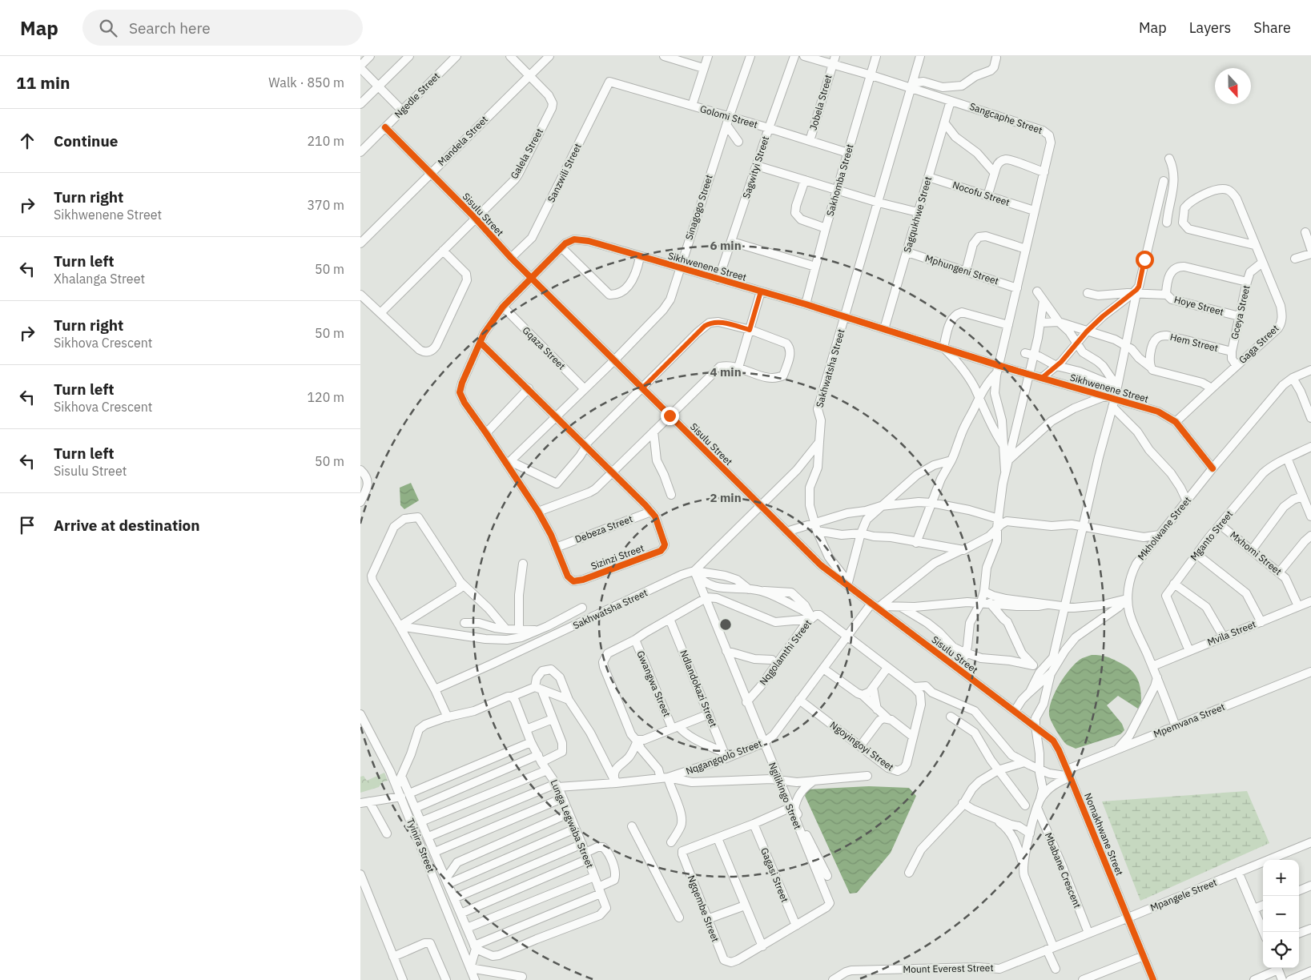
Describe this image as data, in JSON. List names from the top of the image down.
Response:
{
  "streets": {
    "street": [
      "Ngedle Street",
      "Jobela Street",
      "Golomi Street",
      "Sangcaphe Street",
      "Mandela Street",
      "Galela Street",
      "Sagwityi Street",
      "Sanzwili Street",
      "Sakhomba Street",
      "Nocofu Street",
      "Sinagogo Street",
      "Sisulu Street",
      "Sagqukhwe Street",
      "Sikhwenene Street",
      "Mphungeni Street",
      "Hoye Street",
      "Gceya Street",
      "Hem Street",
      "Gaga Street",
      "Gqaza Street",
      "Sakhwatsha Street",
      "Mkholwane Street",
      "Debeza Street",
      "Mganto Street",
      "Mxhomi Street",
      "Sizinzi Street",
      "Mvila Street",
      "Nqgolamthi Street",
      "Gwangwa Street",
      "Ndlandokazi Street",
      "Mpemvana Street",
      "Ngoyingoyi Street",
      "Nqgangqolo Street",
      "Ngilikingo Street",
      "Lunga Legwaba Street",
      "Nomakhwane Street",
      "Tyinira Street",
      "Mbabane Crescent",
      "Gagasi Street",
      "Mpangele Street",
      "Ngqembe Street",
      "Mount Everest Street"
    ]
  },
  "crossings": [
    ["Ngedle Street", "Sisulu Street"],
    ["Jobela Street", "Golomi Street"],
    ["Jobela Street", "Sangcaphe Street"],
    ["Golomi Street", "Sagwityi Street"],
    ["Golomi Street", "Sanzwili Street"],
    ["Golomi Street", "Sakhomba Street"],
    ["Golomi Street", "Sinagogo Street"],
    ["Sangcaphe Street", "Sakhomba Street"],
    ["Sangcaphe Street", "Nocofu Street"],
    ["Sangcaphe Street", "Sagqukhwe Street"],
    ["Sangcaphe Street", "Sikhwenene Street"],
    ["Sangcaphe Street", "Mphungeni Street"],
    ["Sangcaphe Street", "Sakhwatsha Street"],
    ["Mandela Street", "Galela Street"],
    ["Mandela Street", "Sisulu Street"],
    ["Galela Street", "Sisulu Street"],
    ["Sagwityi Street", "Sikhwenene Street"],
    ["Sanzwili Street", "Sisulu Street"],
    ["Sakhomba Street", "Sikhwenene Street"],
    ["Nocofu Street", "Sagqukhwe Street"],
    ["Sinagogo Street", "Sisulu Street"],
    ["Sinagogo Street", "Sikhwenene Street"],
    ["Sinagogo Street", "Gqaza Street"],
    ["Sinagogo Street", "Sizinzi Street"],
    ["Sisulu Street", "Sikhwenene Street"],
    ["Sisulu Street", "Sakhwatsha Street"],
    ["Sisulu Street", "Sizinzi Street"],
    ["Sisulu Street", "Nqgangqolo Street"],
    ["Sisulu Street", "Nomakhwane Street"],
    ["Sagqukhwe Street", "Sikhwenene Street"],
    ["Sagqukhwe Street", "Mphungeni Street"],
    ["Sikhwenene Street", "Gaga Street"],
    ["Sikhwenene Street", "Sakhwatsha Street"],
    ["Sikhwenene Street", "Mkholwane Street"],
    ["Sikhwenene Street", "Sizinzi Street"],
    ["Hoye Street", "Gceya Street"],
    ["Gceya Street", "Hem Street"],
    ["Gceya Street", "Gaga Street"],
    ["Gqaza Street", "Sizinzi Street"],
    ["Sakhwatsha Street", "Ngilikingo Street"],
    ["Mkholwane Street", "Mvila Street"],
    ["Mkholwane Street", "Mpemvana Street"],
    ["Debeza Street", "Sizinzi Street"],
    ["Mganto Street", "Mxhomi Street"],
    ["Mganto Street", "Mvila Street"],
    ["Mxhomi Street", "Mvila Street"],
    ["Nqgolamthi Street", "Nqgangqolo Street"],
    ["Nqgolamthi Street", "Ngilikingo Street"],
    ["Ndlandokazi Street", "Nqgangqolo Street"],
    ["Mpemvana Street", "Nomakhwane Street"],
    ["Mpemvana Street", "Mbabane Crescent"],
    ["Ngoyingoyi Street", "Nqgangqolo Street"],
    ["Nqgangqolo Street", "Ngilikingo Street"],
    ["Nqgangqolo Street", "Lunga Legwaba Street"],
    ["Ngilikingo Street", "Ngqembe Street"],
    ["Nomakhwane Street", "Mbabane Crescent"],
    ["Nomakhwane Street", "Mpangele Street"],
    ["Nomakhwane Street", "Mount Everest Street"],
    ["Mbabane Crescent", "Mount Everest Street"],
    ["Gagasi Street", "Ngqembe Street"],
    ["Mpangele Street", "Mount Everest Street"]
  ],
  "north": "bottom",
  "page": {
    "header": "Map",
    "search": "Search here",
    "nav": ["Map", "Layers", "Share"],
    "heading": ["11 min", "Walk · 850 m"],
    "list": [
      ["Continue", "210 m"],
      ["Turn right", "Sikhwenene Street", "370 m"],
      ["Turn left", "Xhalanga Street", "50 m"],
      ["Turn right", "Sikhova Crescent", "50 m"],
      ["Turn left", "Sikhova Crescent", "120 m"],
      ["Turn left", "Sisulu Street", "50 m"],
      "Arrive at destination"
    ],
    "map_buttons": ["+", "−"]
  },
  "rings": ["6 min", "4 min", "2 min"]
}
